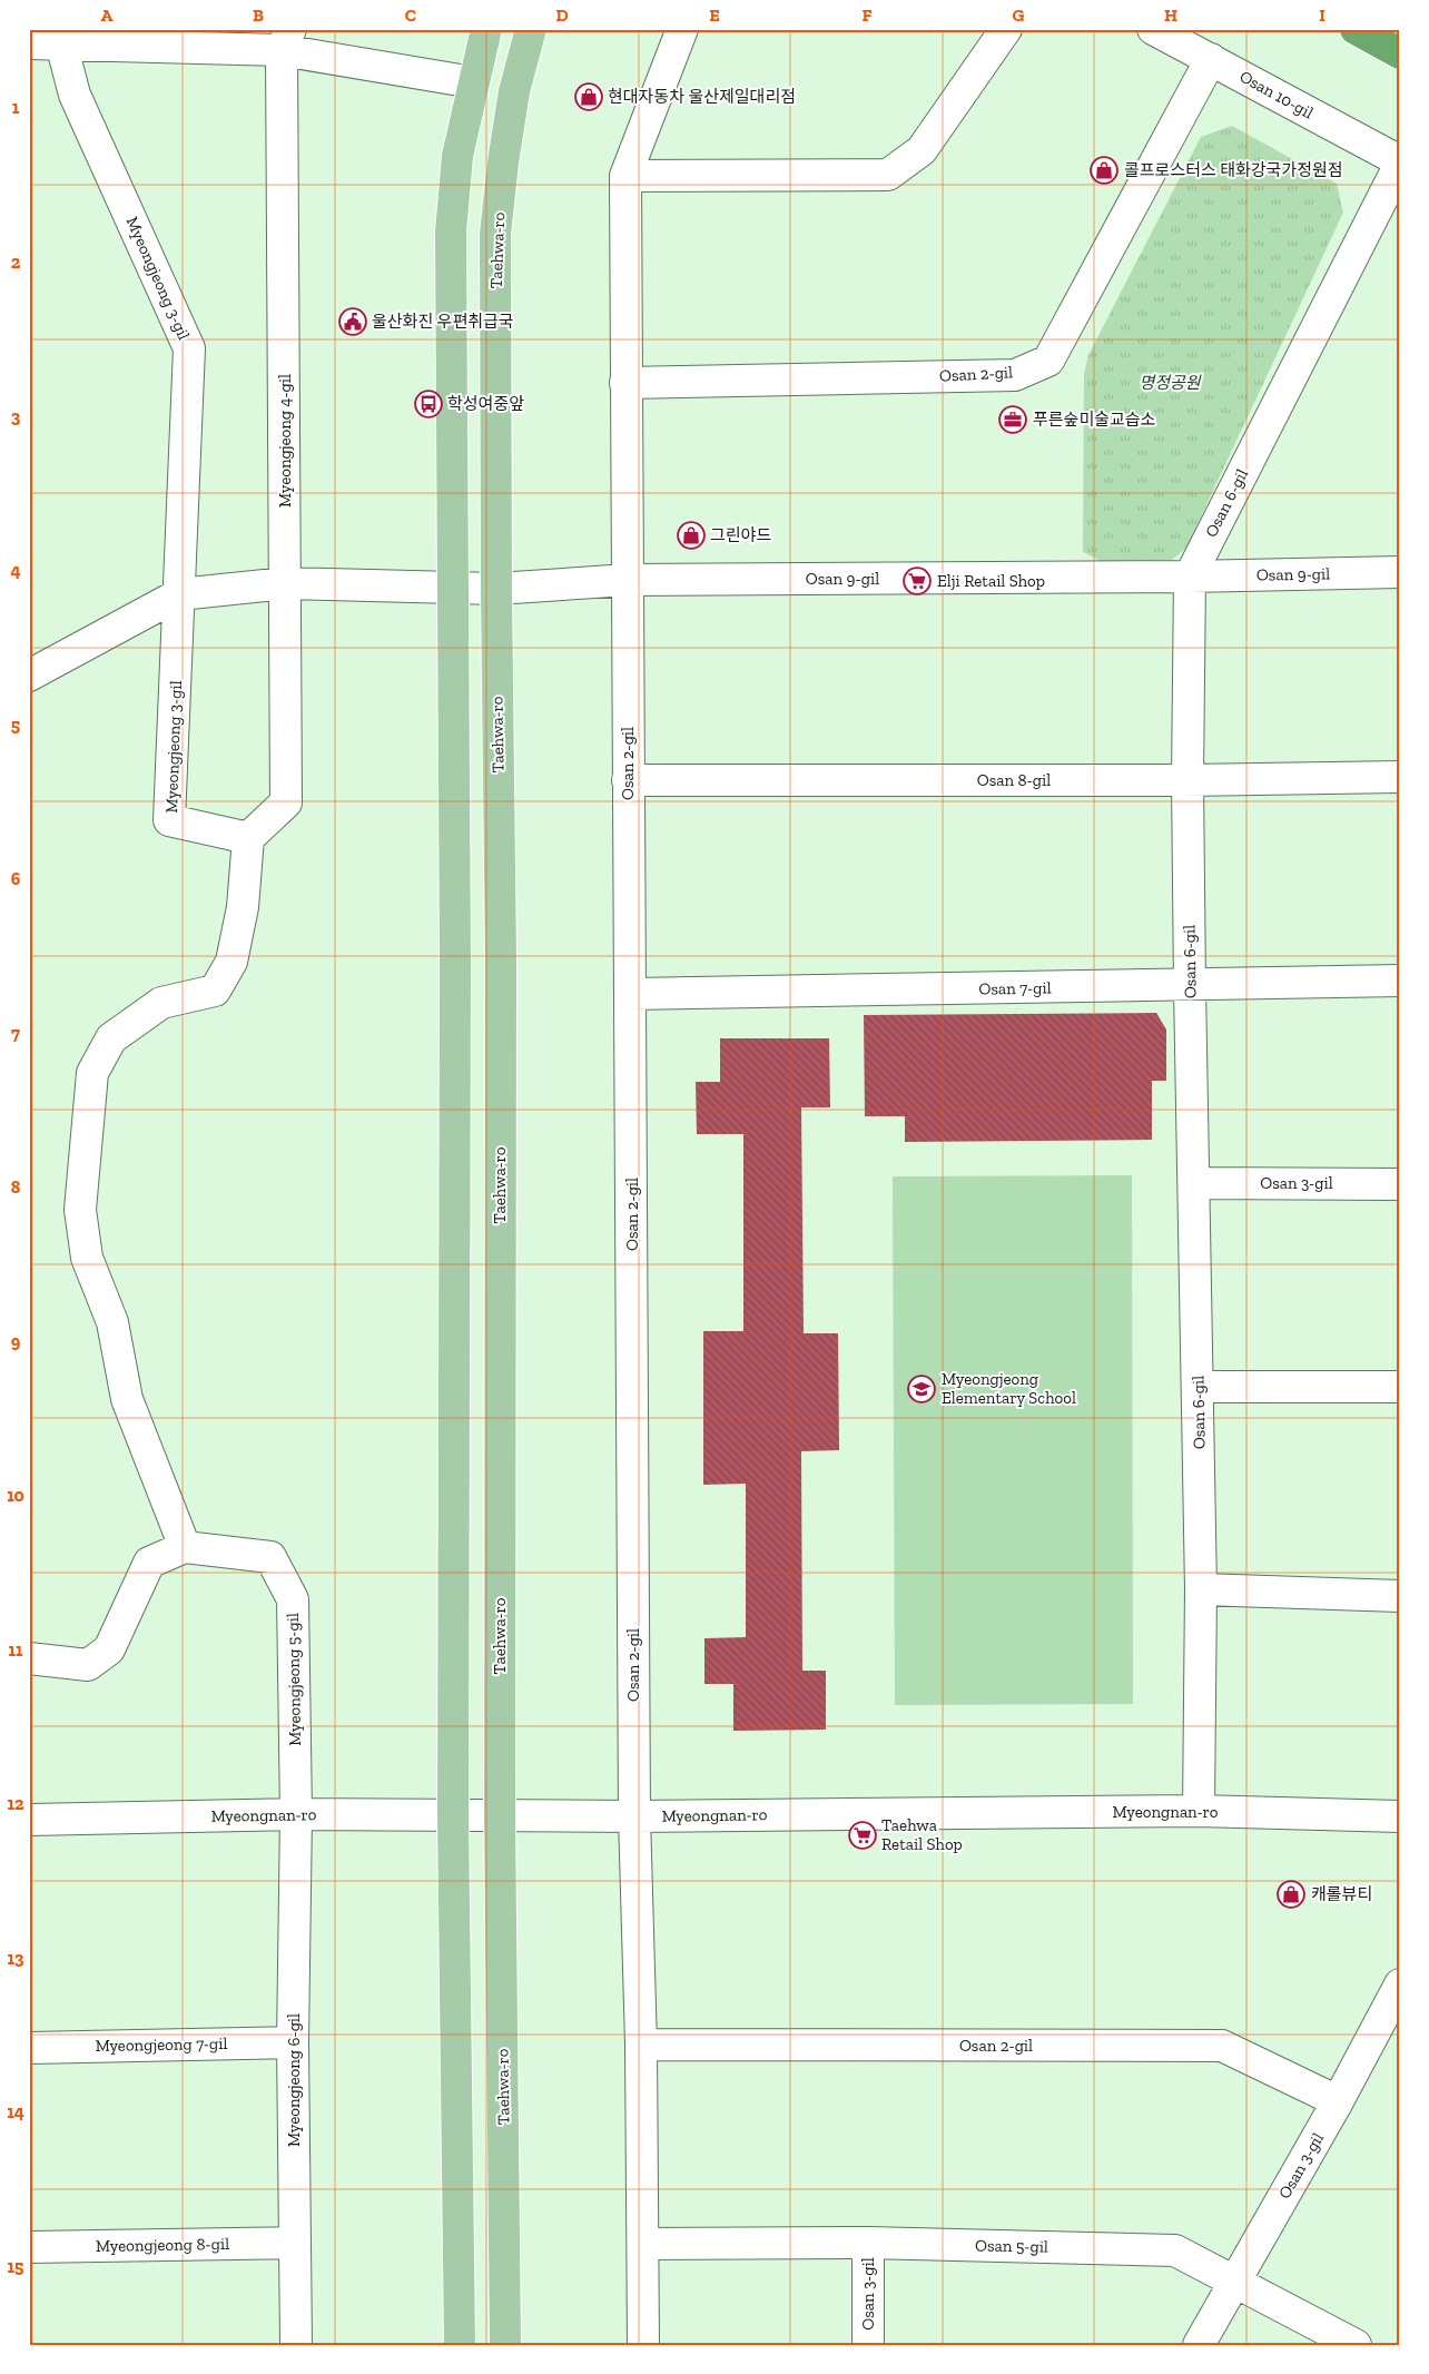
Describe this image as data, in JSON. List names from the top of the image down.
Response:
{
  "streets": {
    "main road": ["Taehwa-ro"],
    "street": [
      "Osan 10-gil",
      "Myeongjeong 3-gil",
      "Osan 2-gil",
      "Myeongjeong 4-gil",
      "Osan 6-gil",
      "Osan 9-gil",
      "Osan 8-gil",
      "Osan 7-gil",
      "Osan 3-gil",
      "Myeongjeong 5-gil",
      "Myeongnan-ro",
      "Myeongjeong 7-gil",
      "Myeongjeong 6-gil",
      "Myeongjeong 8-gil",
      "Osan 5-gil"
    ]
  },
  "crossings": [
    ["Osan 10-gil", "Osan 2-gil"],
    ["Osan 10-gil", "Osan 6-gil"],
    ["Taehwa-ro", "Osan 9-gil"],
    ["Taehwa-ro", "Myeongnan-ro"],
    ["Myeongjeong 3-gil", "Myeongjeong 4-gil"],
    ["Osan 2-gil", "Osan 9-gil"],
    ["Osan 2-gil", "Osan 8-gil"],
    ["Osan 2-gil", "Osan 7-gil"],
    ["Osan 2-gil", "Osan 3-gil"],
    ["Osan 2-gil", "Myeongnan-ro"],
    ["Osan 2-gil", "Osan 5-gil"],
    ["Osan 6-gil", "Osan 9-gil"],
    ["Osan 6-gil", "Osan 8-gil"],
    ["Osan 6-gil", "Osan 7-gil"],
    ["Osan 6-gil", "Osan 3-gil"],
    ["Osan 6-gil", "Myeongnan-ro"],
    ["Osan 3-gil", "Osan 5-gil"],
    ["Myeongjeong 5-gil", "Myeongnan-ro"],
    ["Myeongjeong 5-gil", "Myeongjeong 6-gil"],
    ["Myeongnan-ro", "Myeongjeong 6-gil"],
    ["Myeongjeong 7-gil", "Myeongjeong 6-gil"],
    ["Myeongjeong 6-gil", "Myeongjeong 8-gil"]
  ],
  "parks": ["명정공원"],
  "places": {
    "shop": [
      "현대자동차 울산제일대리점",
      "콜프로스터스 태화강국가정원점",
      "그린야드",
      "캐롤뷰티"
    ],
    "public building": ["울산화진 우편취급국"],
    "bus stop": ["학성여중앞"],
    "office": ["푸른숲미술교습소"],
    "supermarket": ["Elji Retail Shop", "Taehwa Retail Shop"],
    "school or university": ["Myeongjeong Elementary School"]
  },
  "grid": {
    "columns": [
      "A",
      "B",
      "C",
      "D",
      "E",
      "F",
      "G",
      "H",
      "I"
    ],
    "rows": [
      "1",
      "2",
      "3",
      "4",
      "5",
      "6",
      "7",
      "8",
      "9",
      "10",
      "11",
      "12",
      "13",
      "14",
      "15"
    ]
  }
}
